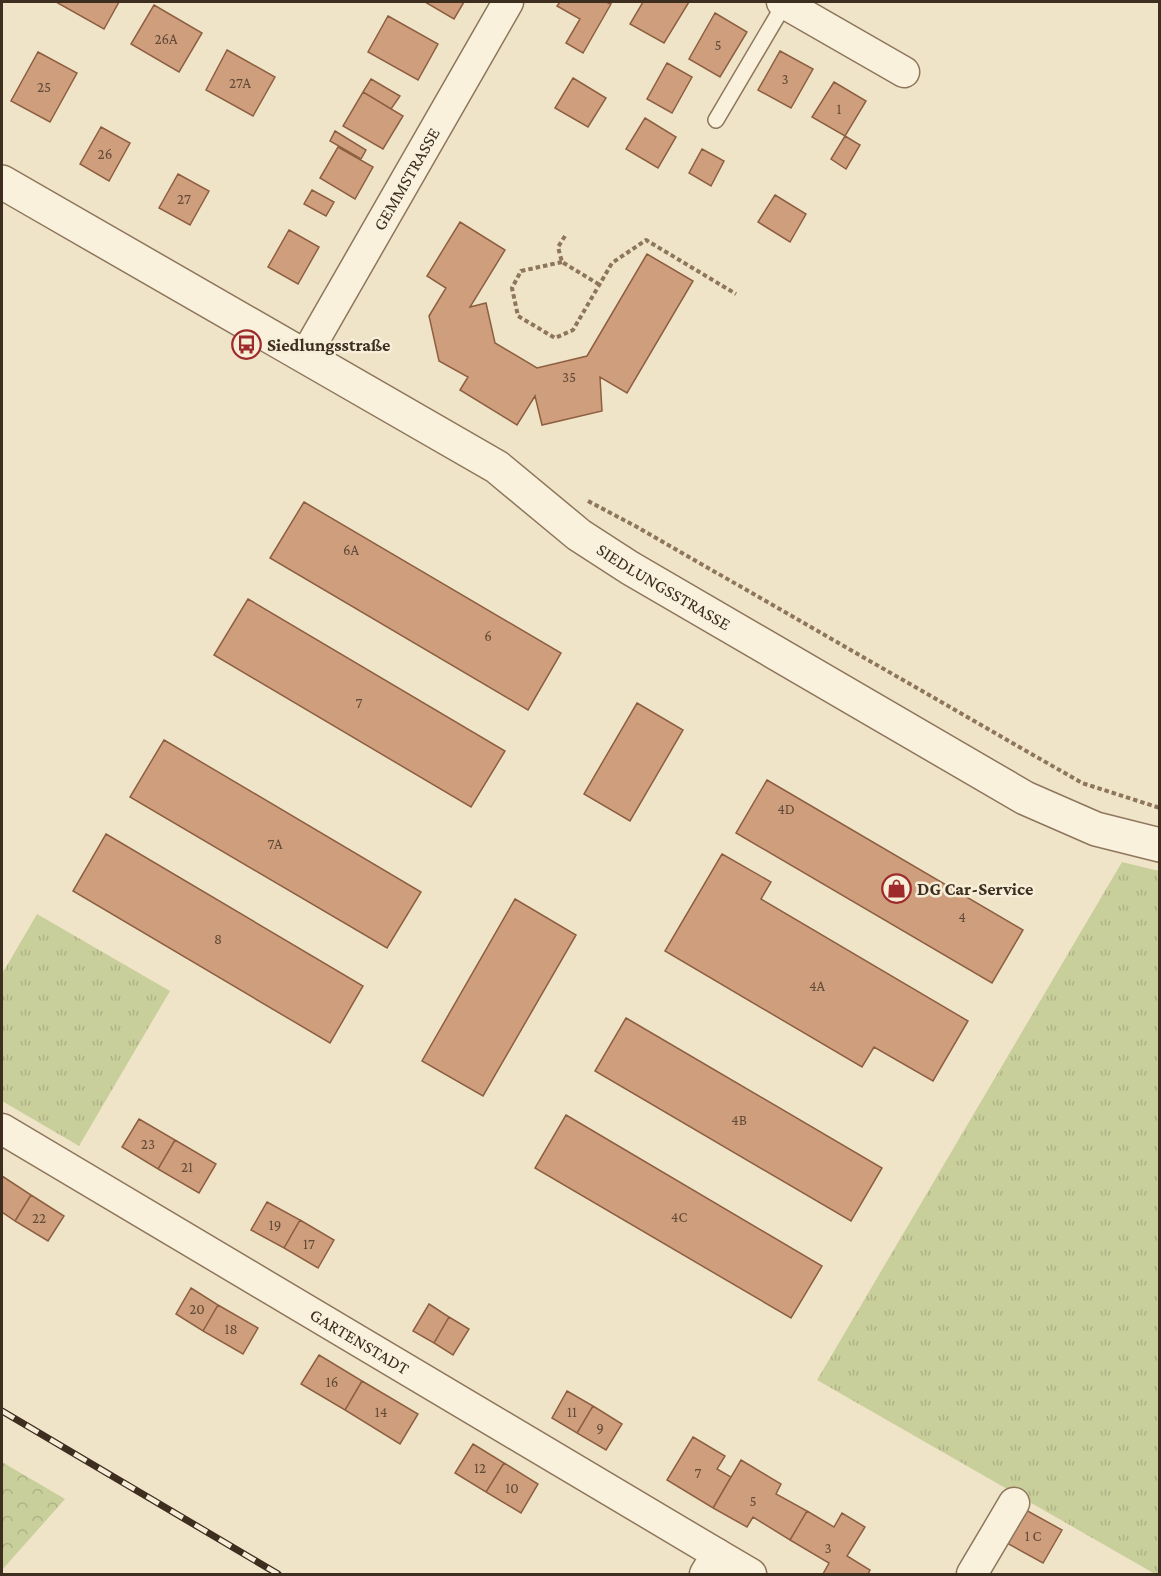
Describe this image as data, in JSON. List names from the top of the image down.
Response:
{
  "streets": {
    "street": ["GEMMSTRASSE", "SIEDLUNGSSTRASSE", "GARTENSTADT"]
  },
  "crossings": [
    ["GEMMSTRASSE", "SIEDLUNGSSTRASSE"]
  ],
  "places": {
    "bus stop": ["Siedlungsstraße"],
    "shop": ["DG Car-Service"]
  },
  "house_numbers": [
    "26A",
    "5",
    "3",
    "27A",
    "25",
    "1",
    "26",
    "27",
    "35",
    "6A",
    "6",
    "7",
    "4D",
    "7A",
    "4",
    "8",
    "4A",
    "4B",
    "23",
    "21",
    "4C",
    "22",
    "19",
    "17",
    "20",
    "18",
    "16",
    "14",
    "11",
    "9",
    "12",
    "7",
    "10",
    "5",
    "1 C",
    "3"
  ]
}
